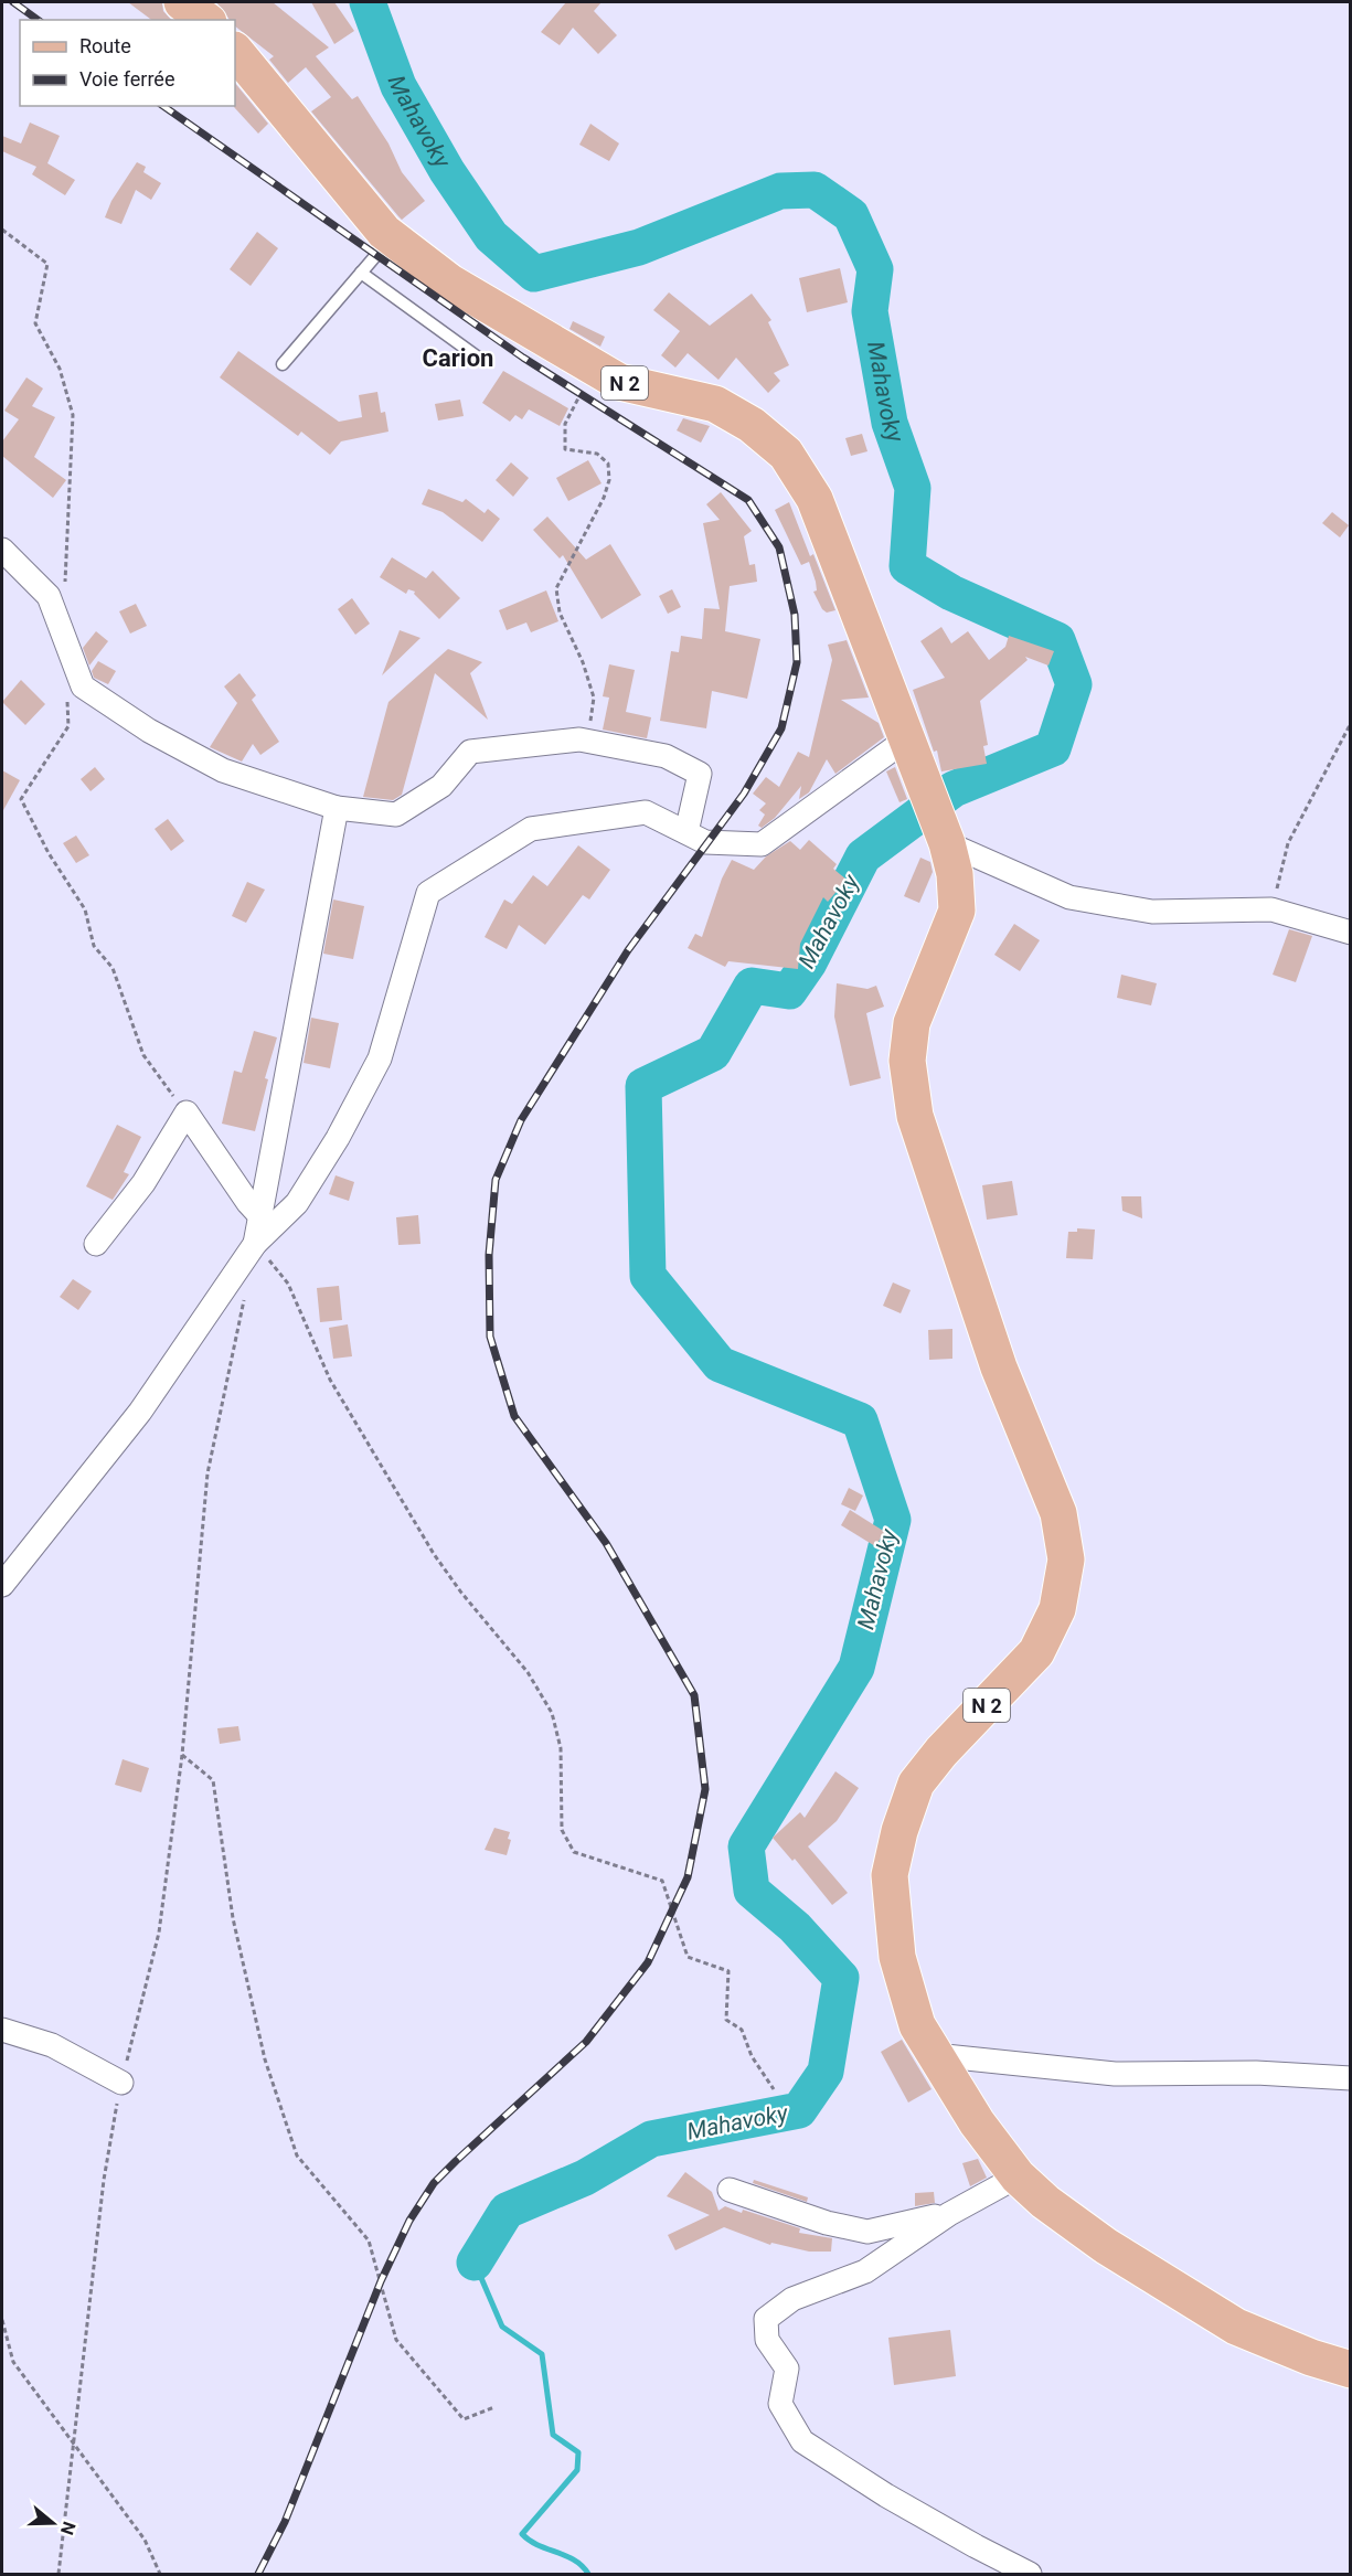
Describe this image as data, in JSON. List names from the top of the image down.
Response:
{
  "streets": {
    "main road": ["N 2"]
  },
  "districts": ["Carion"],
  "water": ["Mahavoky"],
  "legend": ["Route", "Voie ferrée"],
  "north": "right"
}
